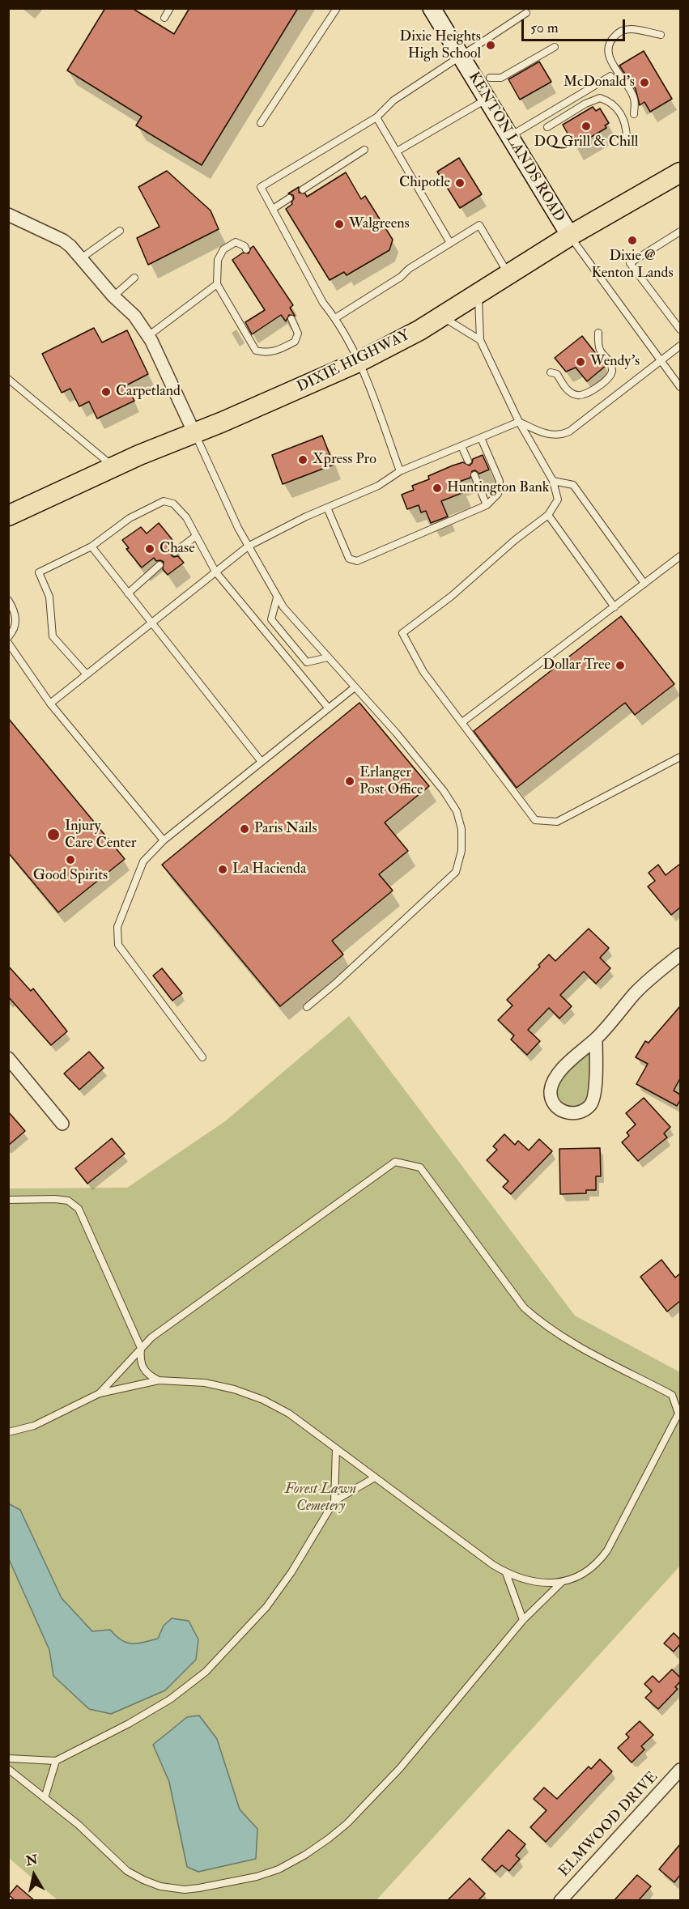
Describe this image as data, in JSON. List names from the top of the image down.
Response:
{
  "streets": {
    "main road": ["KENTON LANDS ROAD", "DIXIE HIGHWAY"],
    "street": ["ELMWOOD DRIVE"]
  },
  "crossings": [
    ["KENTON LANDS ROAD", "DIXIE HIGHWAY"]
  ],
  "parks": ["Forest Lawn Cemetery"],
  "places": [
    "Dixie Heights High School",
    "McDonald's",
    "DQ Grill & Chill",
    "Chipotle",
    "Walgreens",
    "Dixie @ Kenton Lands",
    "Wendy's",
    "Carpetland",
    "Xpress Pro",
    "Huntington Bank",
    "Chase",
    "Dollar Tree",
    "Erlanger Post Office",
    "Paris Nails",
    "Injury Care Center",
    "Good Spirits",
    "La Hacienda"
  ],
  "scale_bar": "50 m",
  "north": "top"
}
